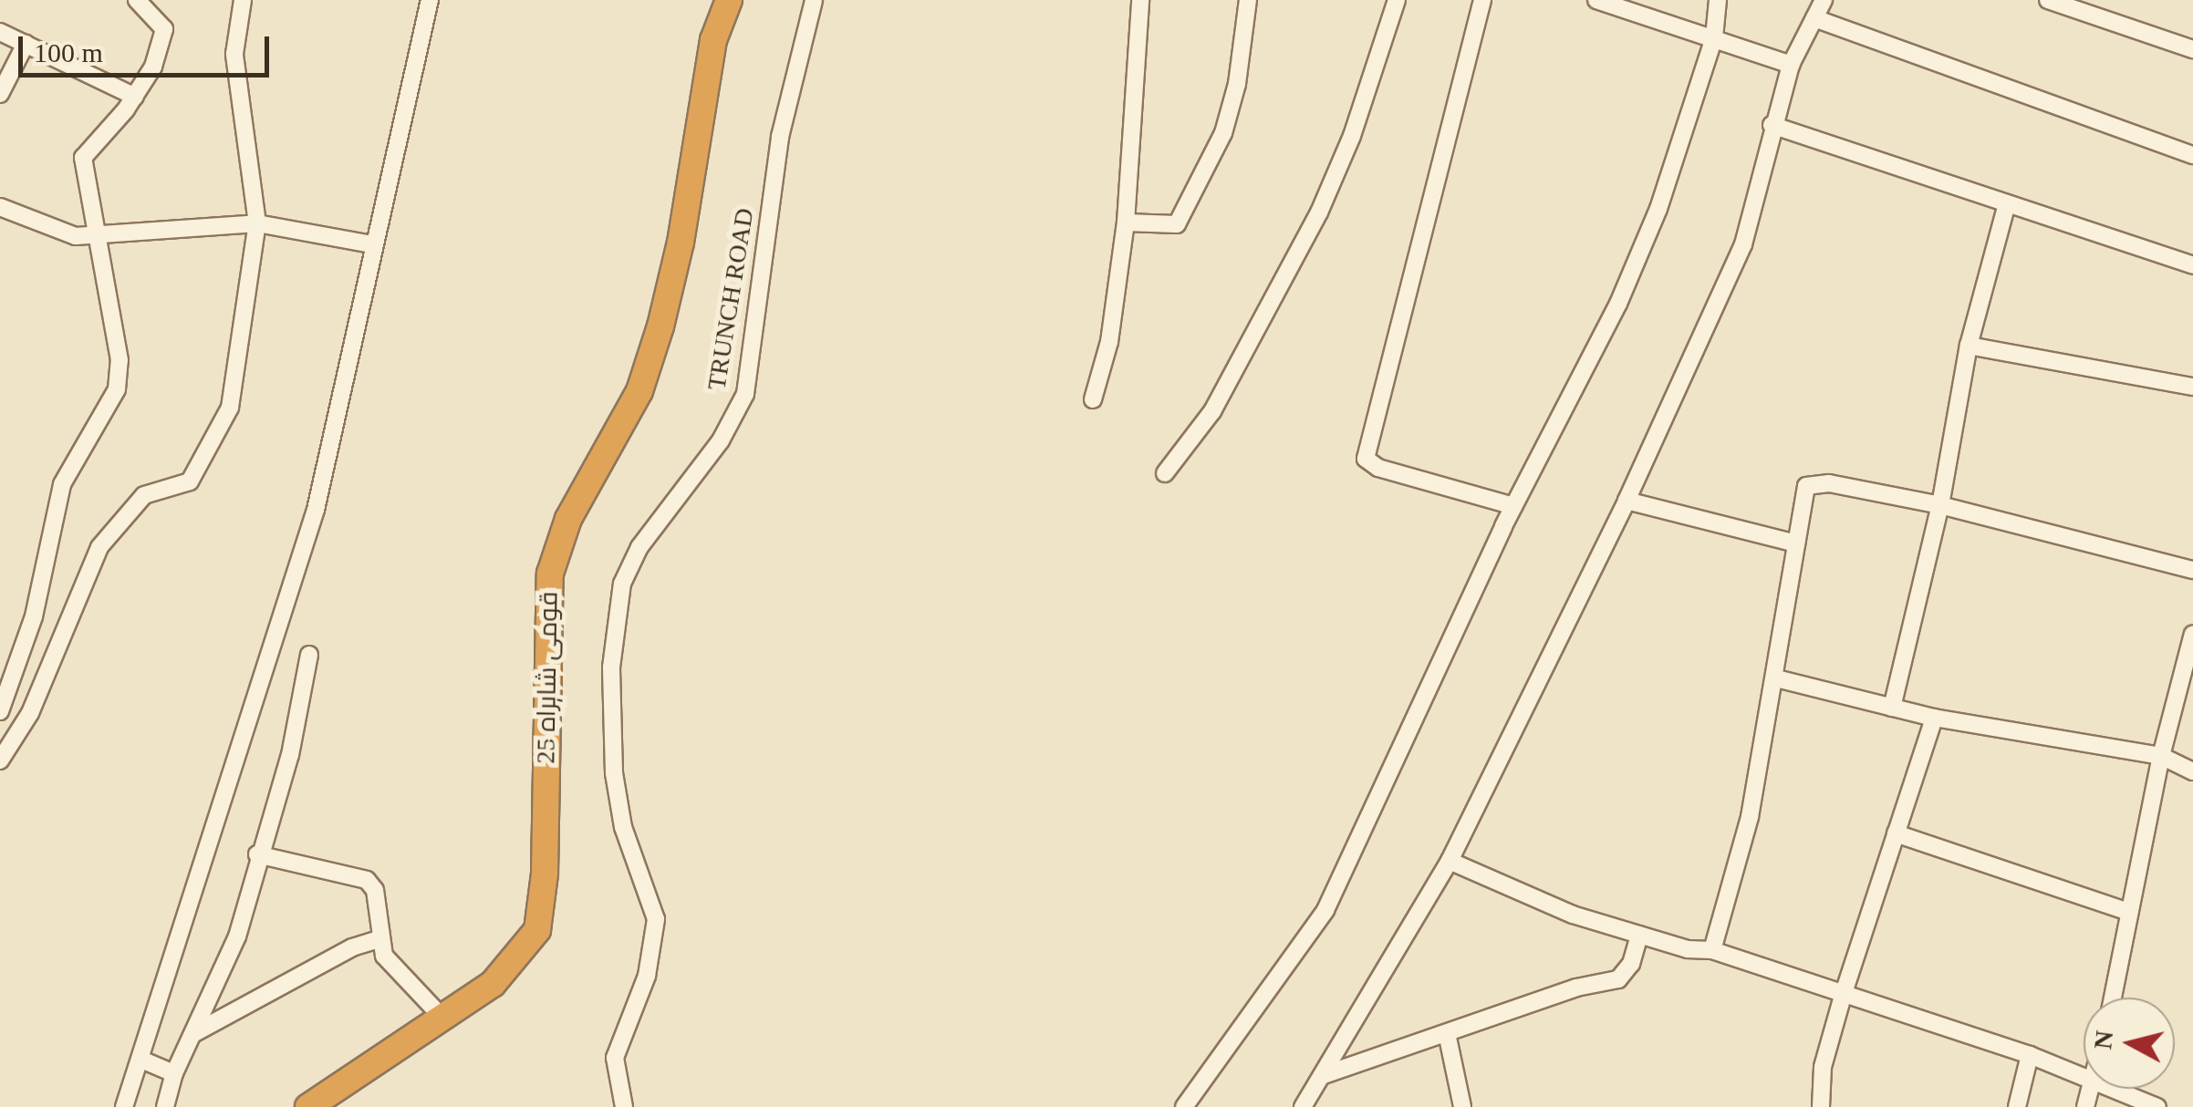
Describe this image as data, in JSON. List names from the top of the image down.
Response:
{
  "streets": {
    "highway": ["قومی شاہراہ 25"],
    "street": ["TRUNCH ROAD"]
  },
  "scale_bar": "100 m",
  "north": "left"
}
